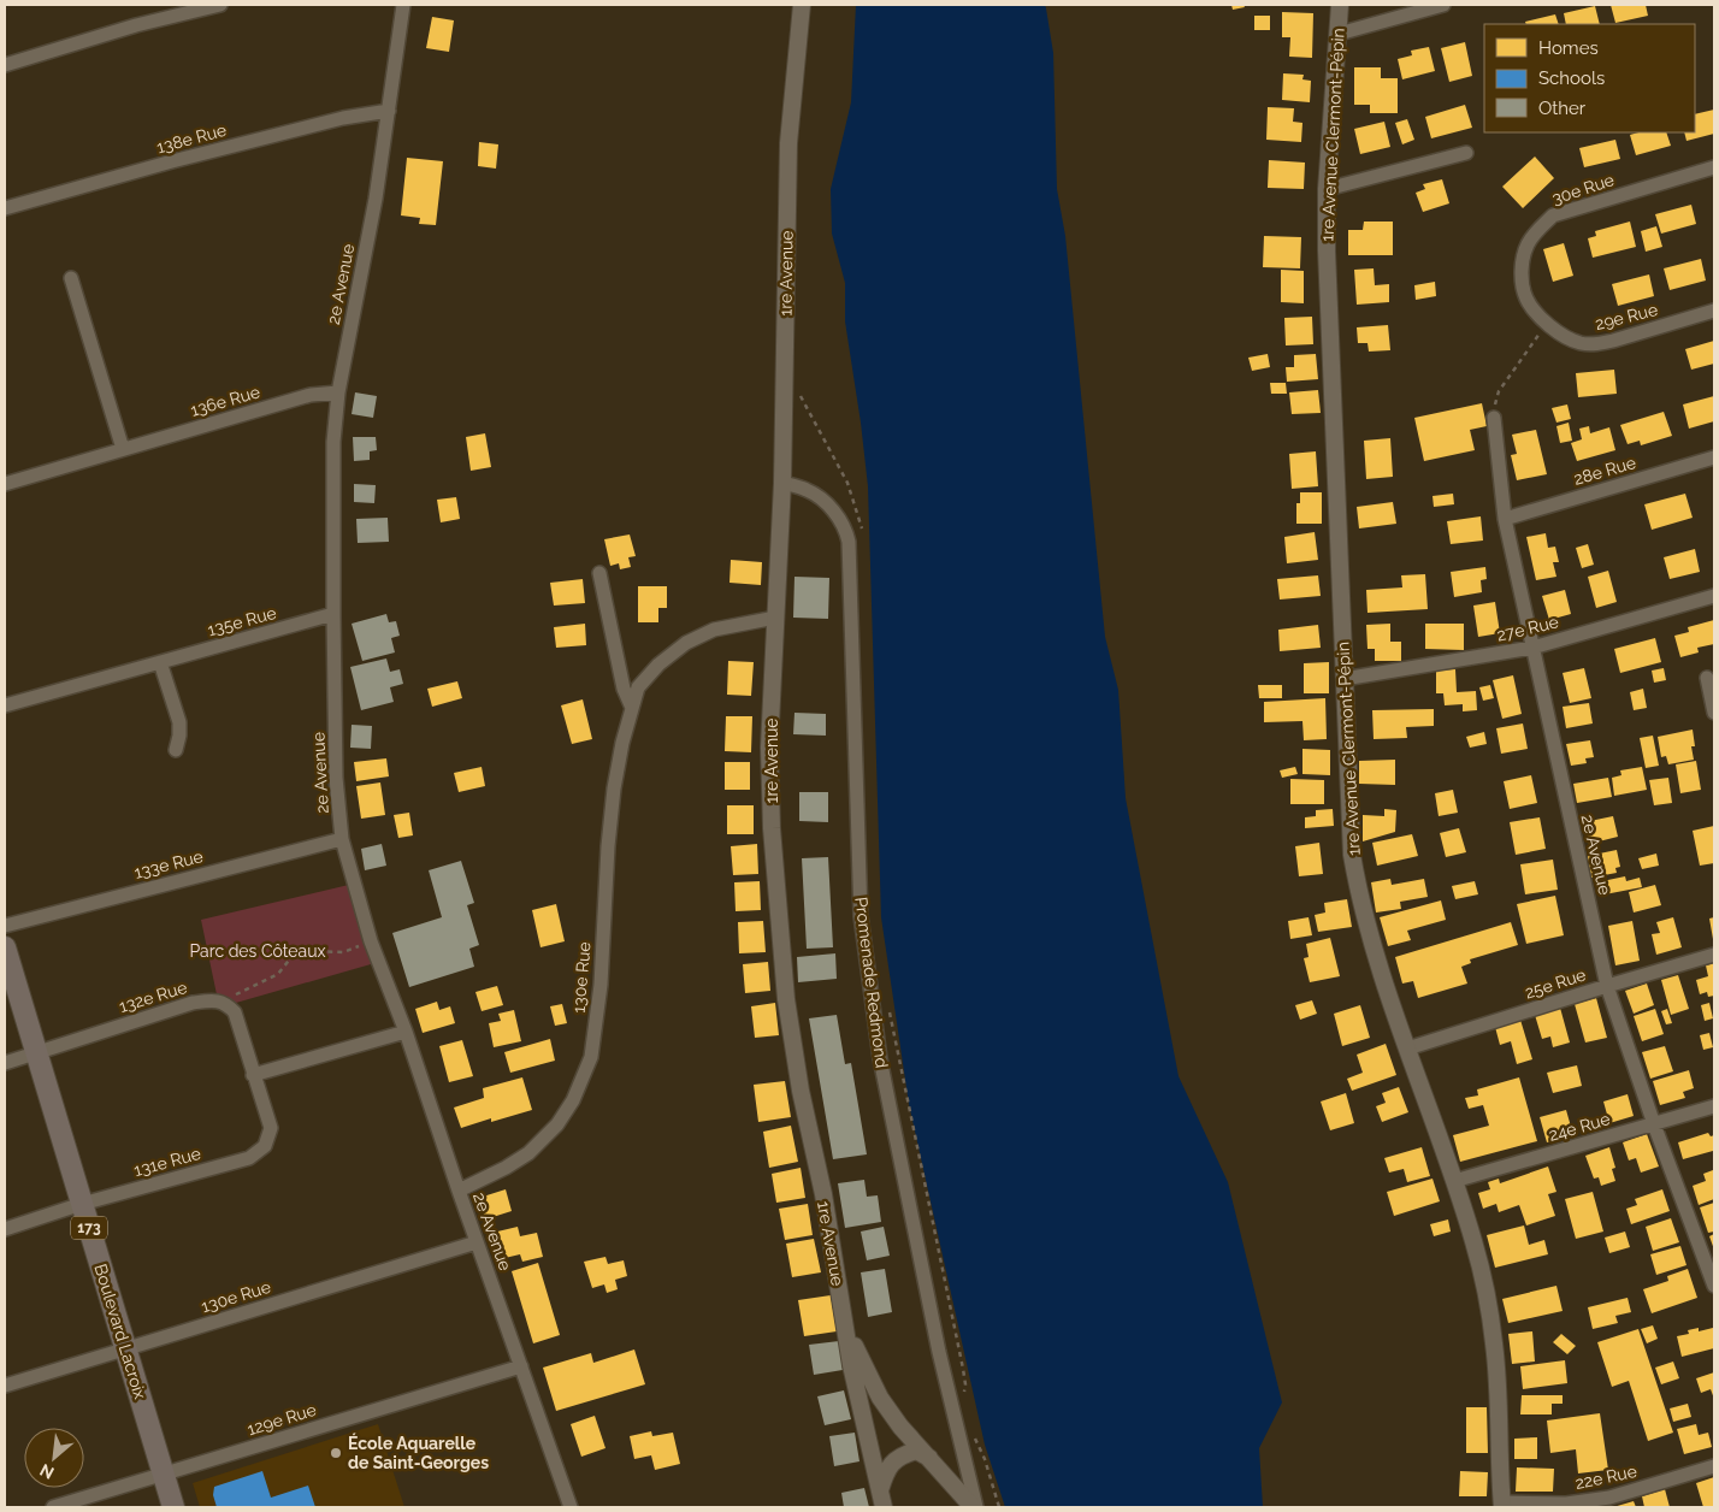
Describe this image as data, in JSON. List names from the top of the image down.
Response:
{
  "streets": {
    "main road": ["173", "Boulevard Lacroix"],
    "street": [
      "1re Avenue Clermont-Pépin",
      "138e Rue",
      "30e Rue",
      "1re Avenue",
      "2e Avenue",
      "29e Rue",
      "136e Rue",
      "28e Rue",
      "135e Rue",
      "27e Rue",
      "133e Rue",
      "130e Rue",
      "Promenade Redmond",
      "25e Rue",
      "132e Rue",
      "24e Rue",
      "131e Rue",
      "129e Rue",
      "22e Rue"
    ]
  },
  "crossings": [
    ["1re Avenue Clermont-Pépin", "27e Rue"],
    ["1re Avenue Clermont-Pépin", "25e Rue"],
    ["1re Avenue Clermont-Pépin", "24e Rue"],
    ["1re Avenue Clermont-Pépin", "22e Rue"],
    ["138e Rue", "2e Avenue"],
    ["30e Rue", "29e Rue"],
    ["1re Avenue", "130e Rue"],
    ["1re Avenue", "Promenade Redmond"],
    ["2e Avenue", "136e Rue"],
    ["2e Avenue", "28e Rue"],
    ["2e Avenue", "135e Rue"],
    ["2e Avenue", "27e Rue"],
    ["2e Avenue", "133e Rue"],
    ["2e Avenue", "130e Rue"],
    ["2e Avenue", "25e Rue"],
    ["2e Avenue", "24e Rue"],
    ["2e Avenue", "129e Rue"],
    ["130e Rue", "Boulevard Lacroix"],
    ["132e Rue", "Boulevard Lacroix"],
    ["131e Rue", "Boulevard Lacroix"],
    ["Boulevard Lacroix", "129e Rue"]
  ],
  "parks": ["Parc des Côteaux"],
  "places": ["École Aquarelle de Saint-Georges"],
  "legend": ["Homes", "Schools", "Other"],
  "north": "bottom left"
}
